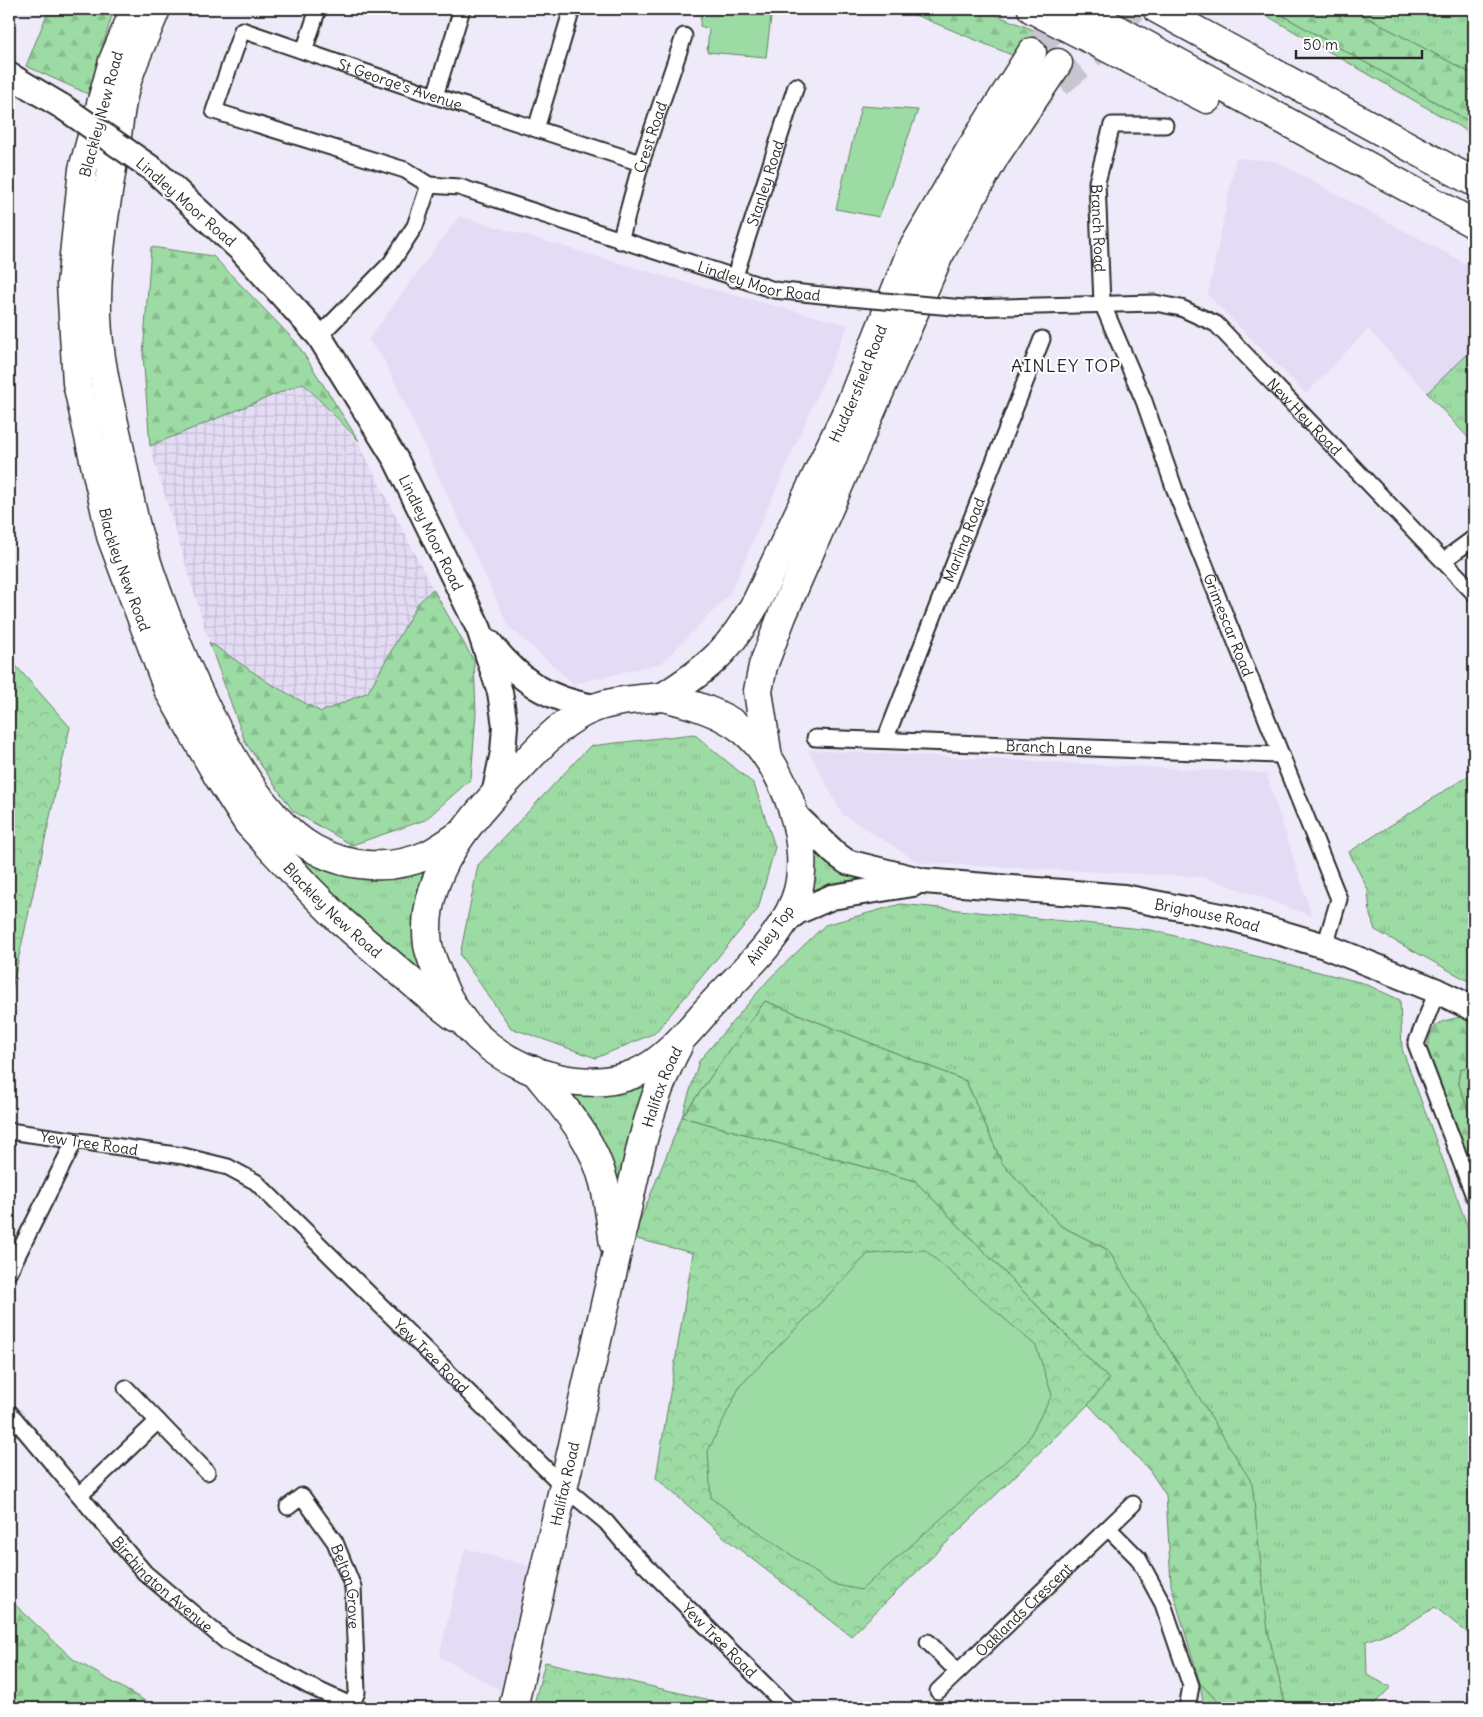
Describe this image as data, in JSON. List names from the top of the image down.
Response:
{
  "streets": {
    "highway": [
      "Blackley New Road",
      "Huddersfield Road",
      "Ainley Top",
      "Halifax Road"
    ],
    "main road": ["Lindley Moor Road", "Brighouse Road"],
    "street": [
      "St George's Avenue",
      "Crest Road",
      "Stanley Road",
      "Branch Road",
      "New Hey Road",
      "Marling Road",
      "Grimescar Road",
      "Branch Lane",
      "Yew Tree Road",
      "Birchington Avenue",
      "Belton Grove",
      "Oaklands Crescent"
    ]
  },
  "crossings": [
    ["St George's Avenue", "Crest Road"],
    ["St George's Avenue", "Lindley Moor Road"],
    ["Blackley New Road", "Ainley Top"],
    ["Crest Road", "Lindley Moor Road"],
    ["Stanley Road", "Lindley Moor Road"],
    ["Lindley Moor Road", "Branch Road"],
    ["Lindley Moor Road", "New Hey Road"],
    ["Lindley Moor Road", "Grimescar Road"],
    ["Lindley Moor Road", "Ainley Top"],
    ["Branch Road", "New Hey Road"],
    ["Branch Road", "Grimescar Road"],
    ["Huddersfield Road", "Ainley Top"],
    ["New Hey Road", "Grimescar Road"],
    ["Marling Road", "Branch Lane"],
    ["Grimescar Road", "Branch Lane"],
    ["Grimescar Road", "Brighouse Road"],
    ["Ainley Top", "Halifax Road"],
    ["Halifax Road", "Yew Tree Road"],
    ["Birchington Avenue", "Belton Grove"]
  ],
  "districts": ["AINLEY TOP"],
  "scale_bar": "50 m"
}
